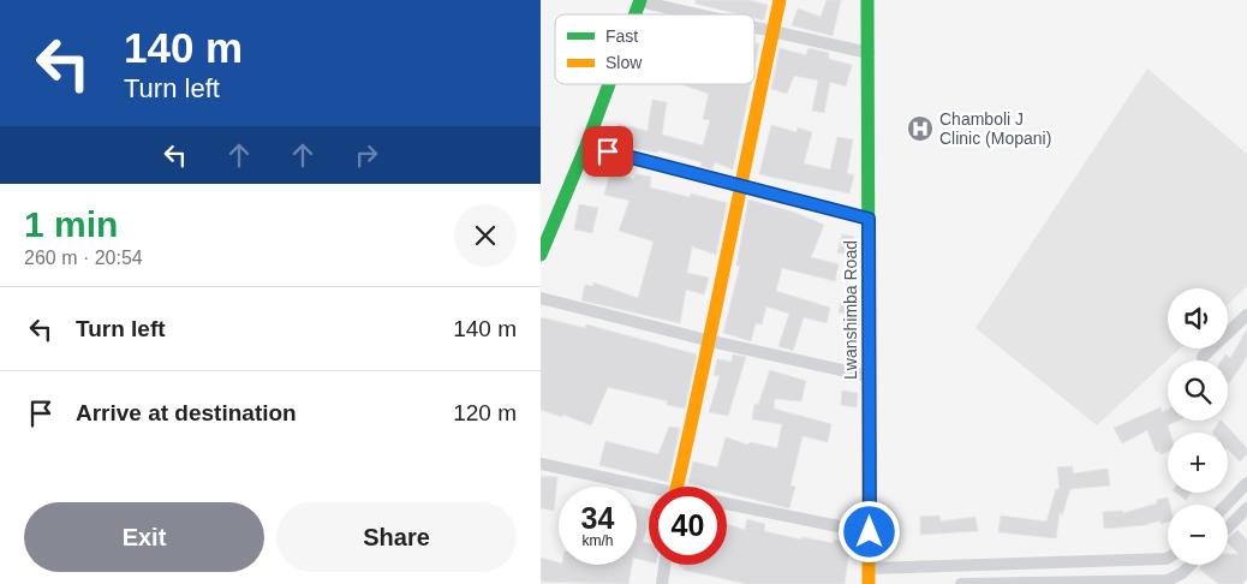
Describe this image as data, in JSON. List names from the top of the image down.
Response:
{
  "streets": {
    "street": ["Lwanshimba Road"]
  },
  "places": {
    "hospital": ["Chamboli J Clinic (Mopani)"]
  },
  "legend": ["Fast", "Slow"],
  "page": {
    "turn": ["140 m", "Turn left"],
    "heading": ["1 min", "260 m · 20:54"],
    "list": [
      {
        "name": "Turn left",
        "value": "140 m"
      },
      {
        "name": "Arrive at destination",
        "value": "120 m"
      }
    ],
    "map_buttons": ["+", "−"],
    "speed": "34 km/h",
    "limit": "40",
    "buttons": ["Exit", "Share"]
  }
}
